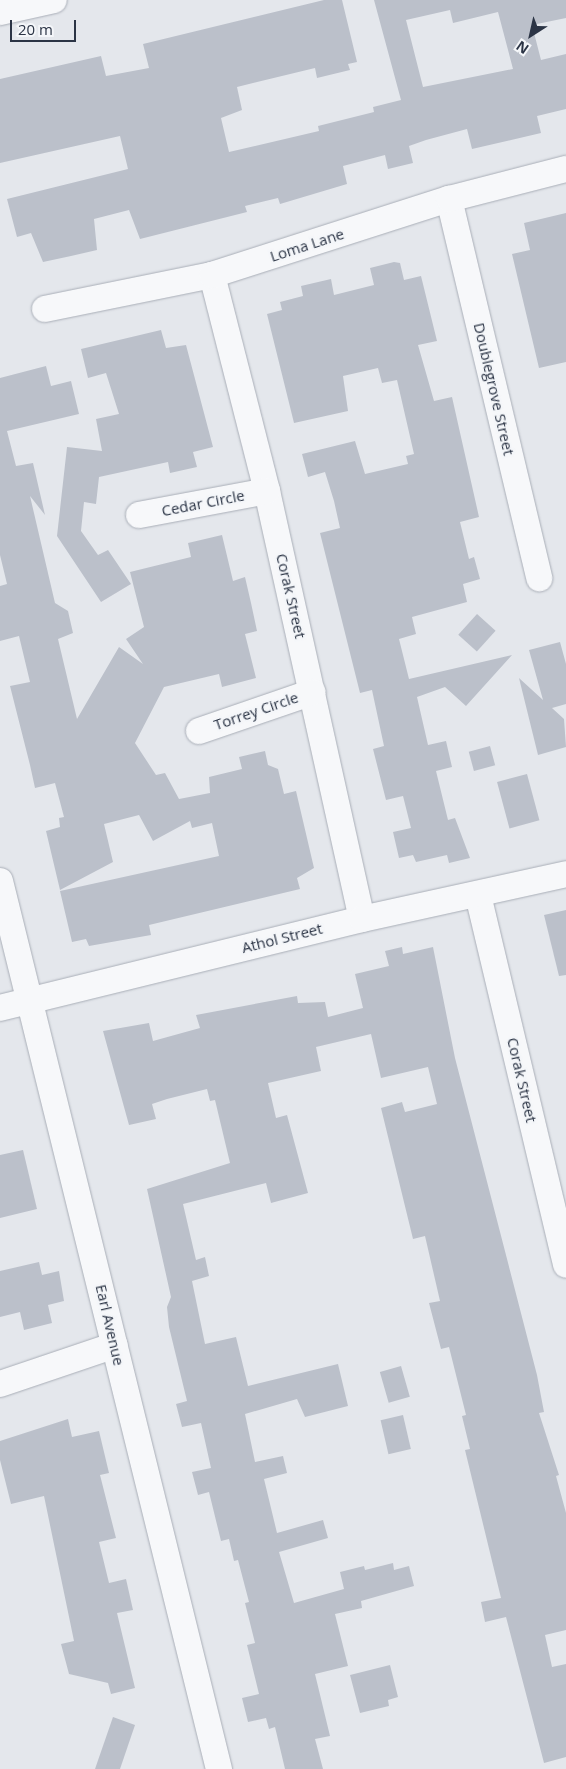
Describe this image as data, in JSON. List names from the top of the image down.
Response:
{
  "streets": {
    "street": [
      "Loma Lane",
      "Doublegrove Street",
      "Cedar Circle",
      "Corak Street",
      "Torrey Circle",
      "Athol Street",
      "Earl Avenue"
    ]
  },
  "crossings": [
    ["Loma Lane", "Doublegrove Street"],
    ["Loma Lane", "Corak Street"],
    ["Cedar Circle", "Corak Street"],
    ["Corak Street", "Torrey Circle"],
    ["Corak Street", "Athol Street"],
    ["Athol Street", "Earl Avenue"]
  ],
  "scale_bar": "20 m",
  "north": "bottom left"
}
